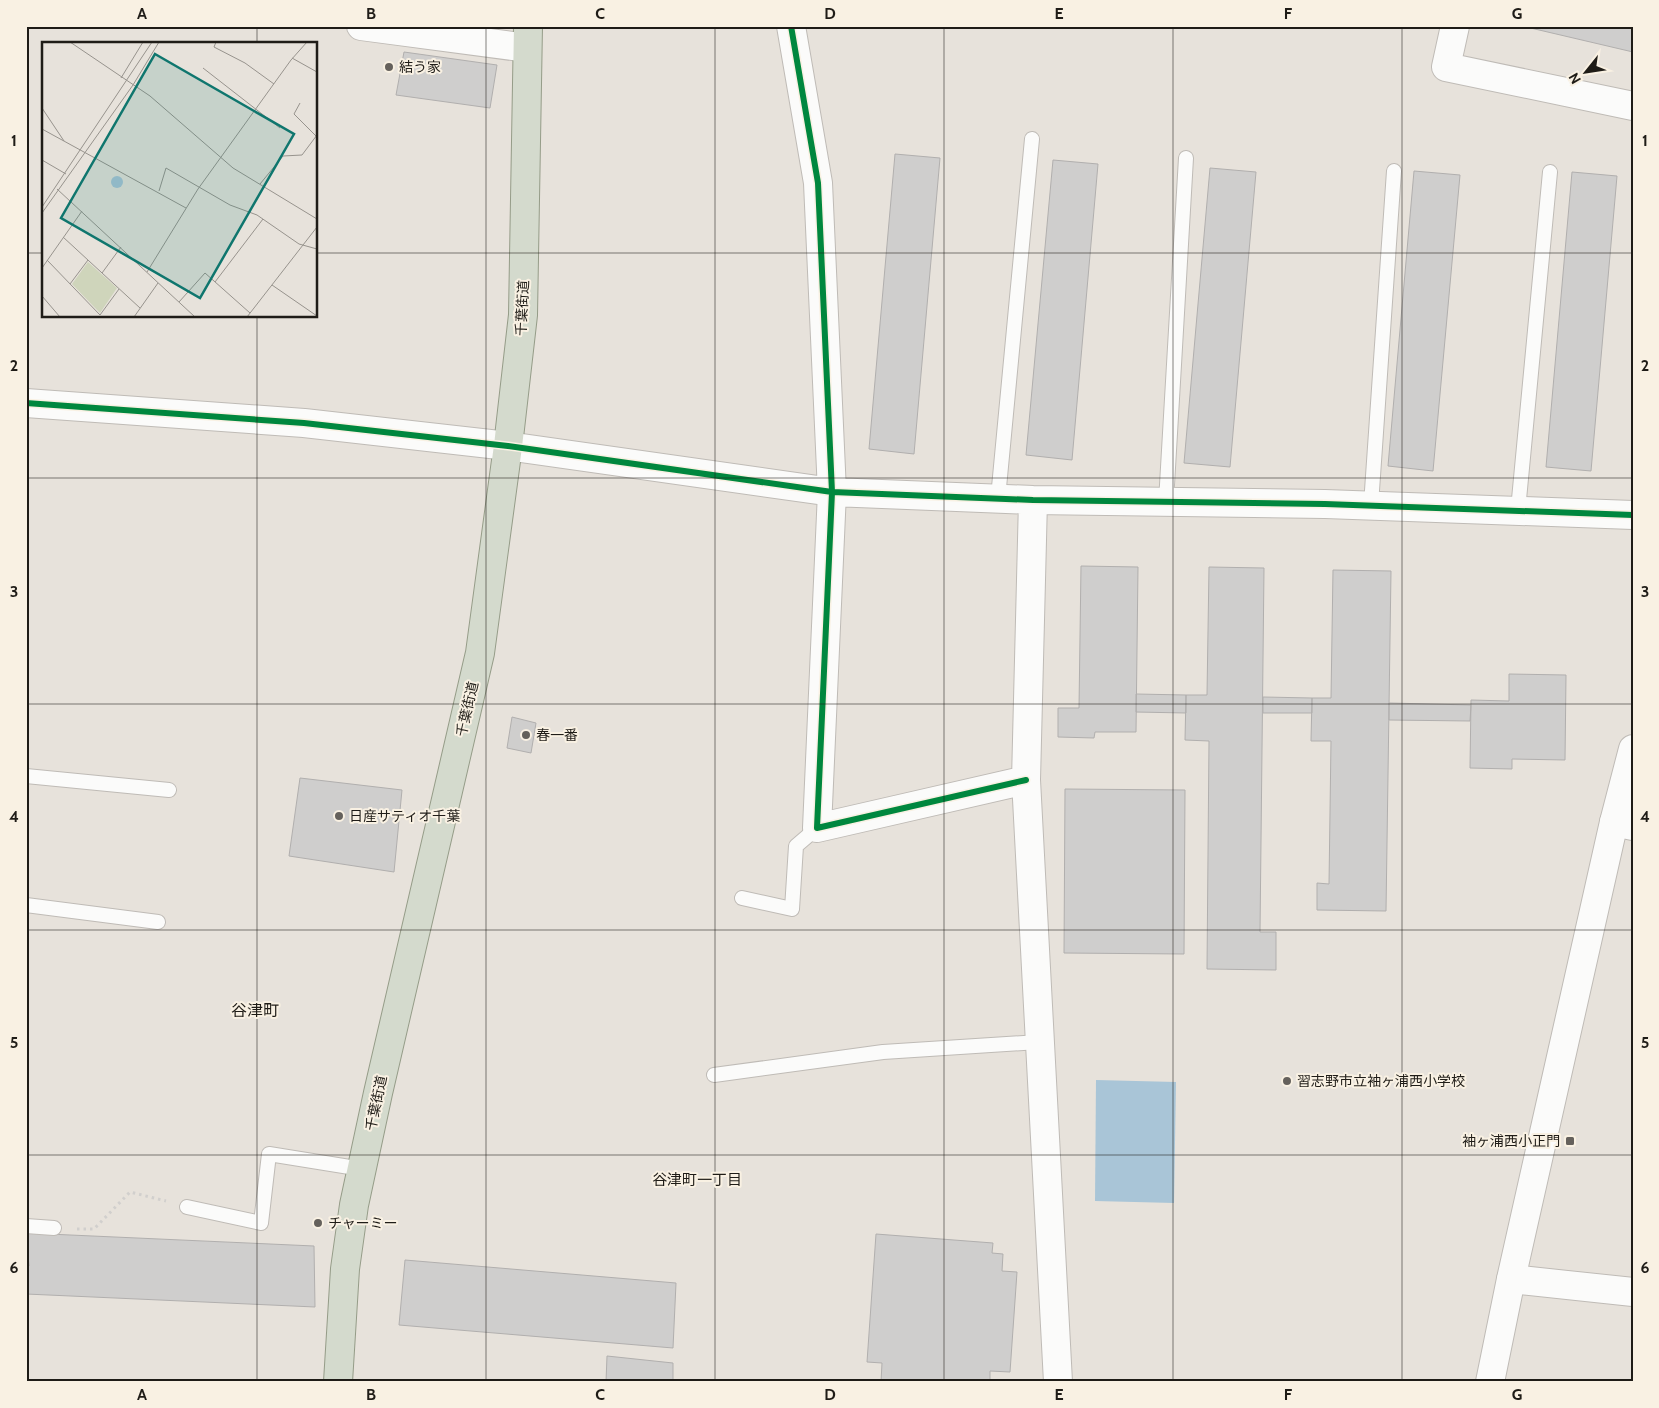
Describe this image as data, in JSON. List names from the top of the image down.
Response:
{
  "streets": {
    "highway": ["千葉街道"]
  },
  "districts": ["谷津町", "谷津町一丁目"],
  "places": {
    "other": [
      "結う家",
      "春一番",
      "日産サティオ千葉",
      "習志野市立袖ヶ浦西小学校",
      "チャーミー"
    ],
    "transit": ["袖ヶ浦西小正門"]
  },
  "north": "bottom left",
  "grid": {
    "columns": [
      "A",
      "B",
      "C",
      "D",
      "E",
      "F",
      "G"
    ],
    "rows": [
      "1",
      "2",
      "3",
      "4",
      "5",
      "6"
    ]
  }
}
